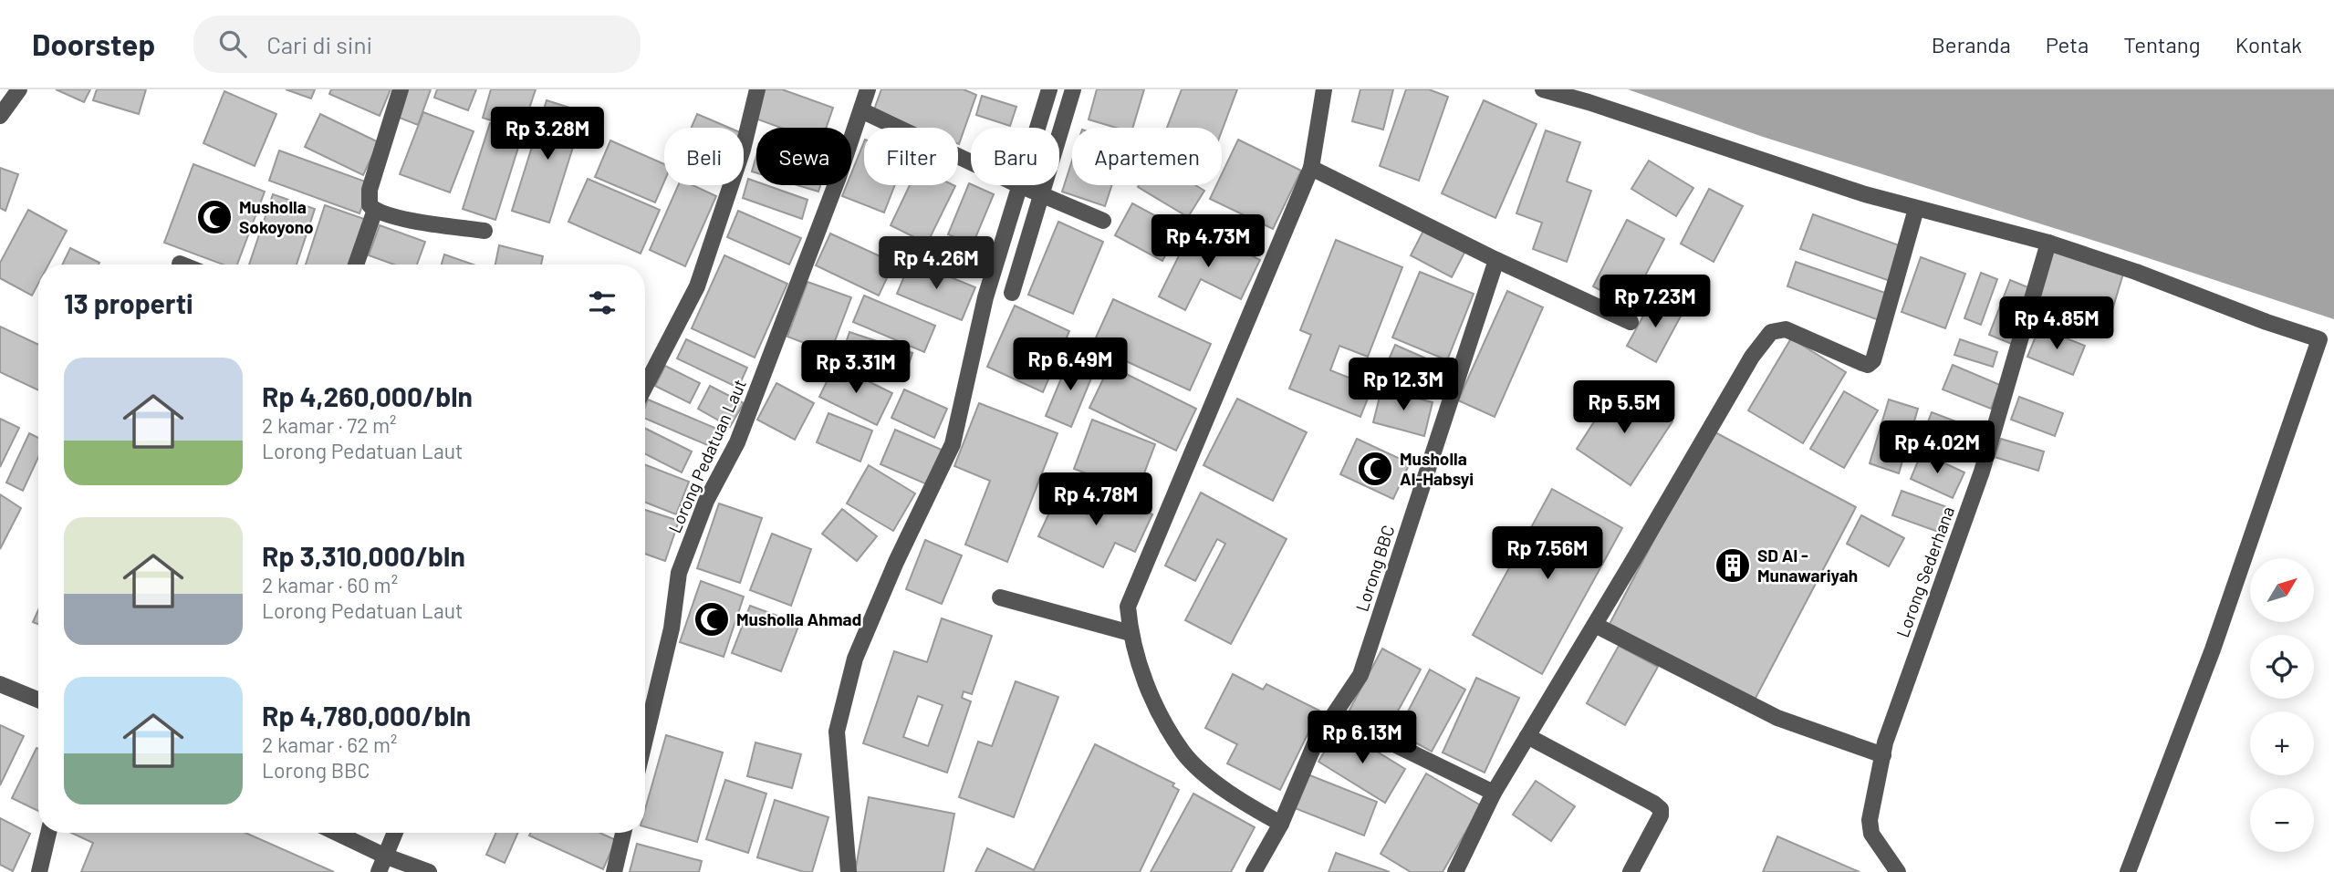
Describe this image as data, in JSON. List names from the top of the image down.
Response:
{
  "streets": {
    "street": ["Lorong Pedatuan Laut", "Lorong BBC", "Lorong Sederhana"]
  },
  "places": {
    "mosque": ["Musholla Sokoyono", "Musholla Al-Habsyi", "Musholla Ahmad"],
    "building": ["SD Al - Munawariyah"]
  },
  "north": "top right",
  "page": {
    "header": "Doorstep",
    "search": "Cari di sini",
    "nav": [
      "Beranda",
      "Peta",
      "Tentang",
      "Kontak"
    ],
    "price": [
      "Rp 3.28M",
      "Rp 4.73M",
      "Rp 4.26M",
      "Rp 7.23M",
      "Rp 4.85M",
      "Rp 6.49M",
      "Rp 3.31M",
      "Rp 12.3M",
      "Rp 5.5M",
      "Rp 4.02M",
      "Rp 4.78M",
      "Rp 7.56M",
      "Rp 6.13M"
    ],
    "chip": [
      "Beli",
      "Sewa",
      "Filter",
      "Baru",
      "Apartemen"
    ],
    "heading": "13 properti",
    "list": [
      {
        "name": "Rp 4,260,000/bln",
        "note": "2 kamar · 72 m² · Lorong Pedatuan Laut"
      },
      {
        "name": "Rp 3,310,000/bln",
        "note": "2 kamar · 60 m² · Lorong Pedatuan Laut"
      },
      {
        "name": "Rp 4,780,000/bln",
        "note": "2 kamar · 62 m² · Lorong BBC"
      }
    ],
    "map_buttons": ["+", "−"]
  }
}
